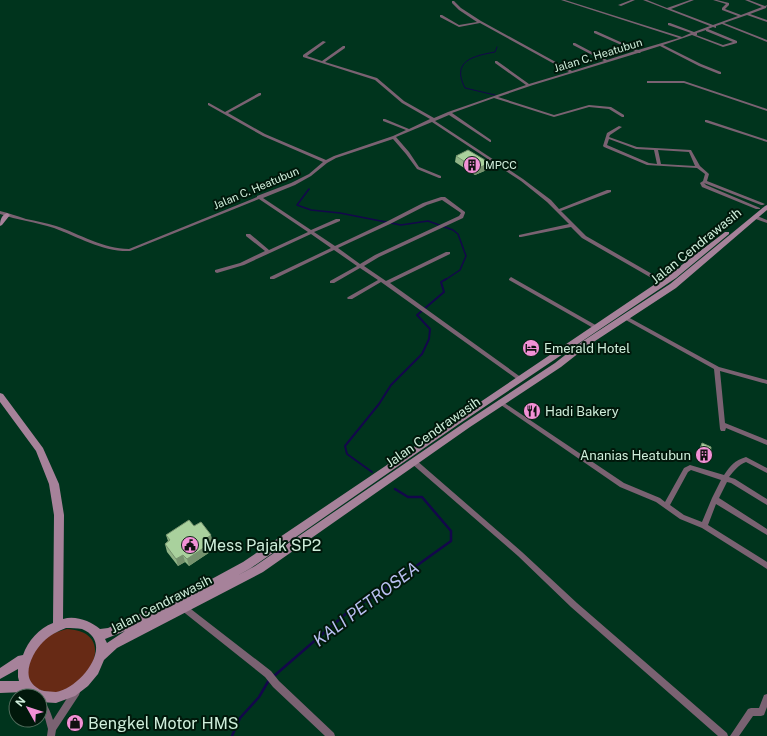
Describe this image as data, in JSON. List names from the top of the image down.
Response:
{
  "streets": {
    "main road": ["Jalan Cendrawasih"],
    "street": ["Jalan C. Heatubun"]
  },
  "water": ["KALI PETROSEA"],
  "places": {
    "building": ["MPCC", "Ananias Heatubun"],
    "hotel": ["Emerald Hotel"],
    "restaurant": ["Hadi Bakery"],
    "public building": ["Mess Pajak SP2"],
    "shop": ["Bengkel Motor HMS"]
  },
  "north": "top left"
}
